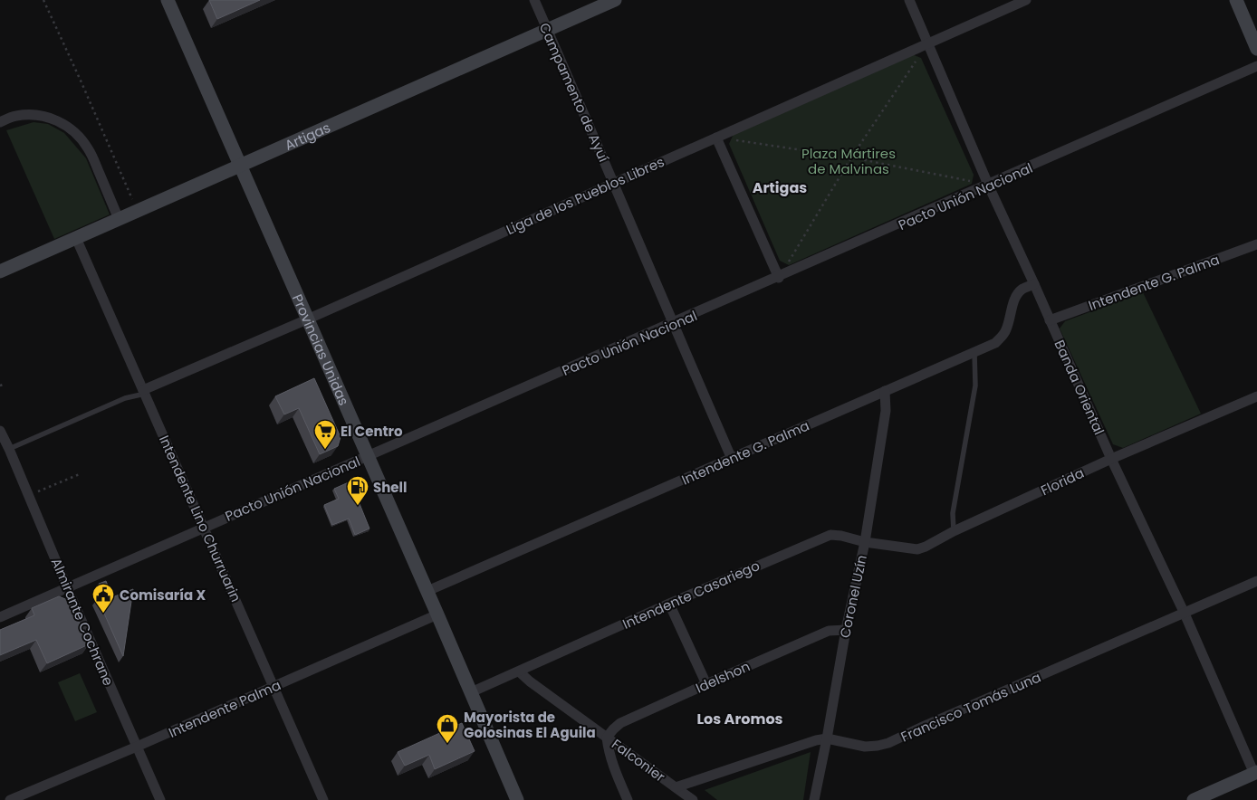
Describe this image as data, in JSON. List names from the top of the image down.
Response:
{
  "streets": {
    "street": [
      "Campamento de Ayuí",
      "Artigas",
      "Liga de los Pueblos Libres",
      "Pacto Unión Nacional",
      "Intendente G. Palma",
      "Provincias Unidas",
      "Banda Oriental",
      "Florida",
      "Intendente Lino Churruarin",
      "Intendente Casariego",
      "Coronel Uzín",
      "Almirante Cochrane",
      "Idelshon",
      "Francisco Tomás Luna",
      "Intendente Palma",
      "Falconier"
    ]
  },
  "crossings": [
    ["Campamento de Ayuí", "Artigas"],
    ["Campamento de Ayuí", "Liga de los Pueblos Libres"],
    ["Campamento de Ayuí", "Pacto Unión Nacional"],
    ["Campamento de Ayuí", "Intendente G. Palma"],
    ["Artigas", "Provincias Unidas"],
    ["Artigas", "Intendente Lino Churruarin"],
    ["Liga de los Pueblos Libres", "Provincias Unidas"],
    ["Liga de los Pueblos Libres", "Banda Oriental"],
    ["Liga de los Pueblos Libres", "Intendente Lino Churruarin"],
    ["Pacto Unión Nacional", "Provincias Unidas"],
    ["Pacto Unión Nacional", "Banda Oriental"],
    ["Pacto Unión Nacional", "Intendente Lino Churruarin"],
    ["Pacto Unión Nacional", "Almirante Cochrane"],
    ["Intendente G. Palma", "Provincias Unidas"],
    ["Intendente G. Palma", "Banda Oriental"],
    ["Intendente G. Palma", "Coronel Uzín"],
    ["Provincias Unidas", "Intendente Palma"],
    ["Banda Oriental", "Florida"],
    ["Banda Oriental", "Francisco Tomás Luna"],
    ["Florida", "Intendente Casariego"],
    ["Florida", "Coronel Uzín"],
    ["Intendente Lino Churruarin", "Intendente Palma"],
    ["Intendente Casariego", "Coronel Uzín"],
    ["Intendente Casariego", "Falconier"],
    ["Coronel Uzín", "Idelshon"],
    ["Coronel Uzín", "Francisco Tomás Luna"],
    ["Almirante Cochrane", "Intendente Palma"],
    ["Idelshon", "Falconier"],
    ["Francisco Tomás Luna", "Falconier"]
  ],
  "districts": ["Artigas", "Los Aromos"],
  "parks": ["Plaza Mártires de Malvinas"],
  "places": {
    "supermarket": ["El Centro"],
    "fuel station": ["Shell"],
    "public building": ["Comisaría X"],
    "shop": ["Mayorista de Golosinas El Aguila"]
  }
}
